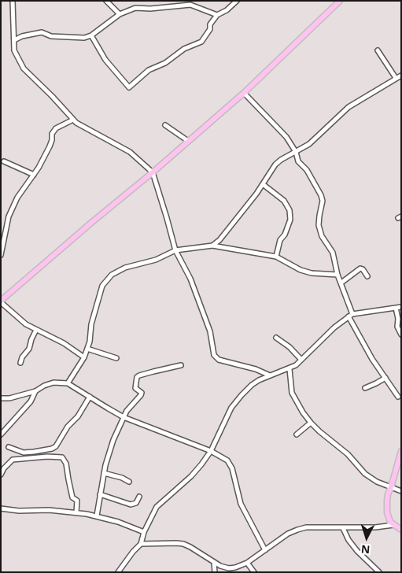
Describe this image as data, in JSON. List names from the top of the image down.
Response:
{
  "north": "bottom"
}
